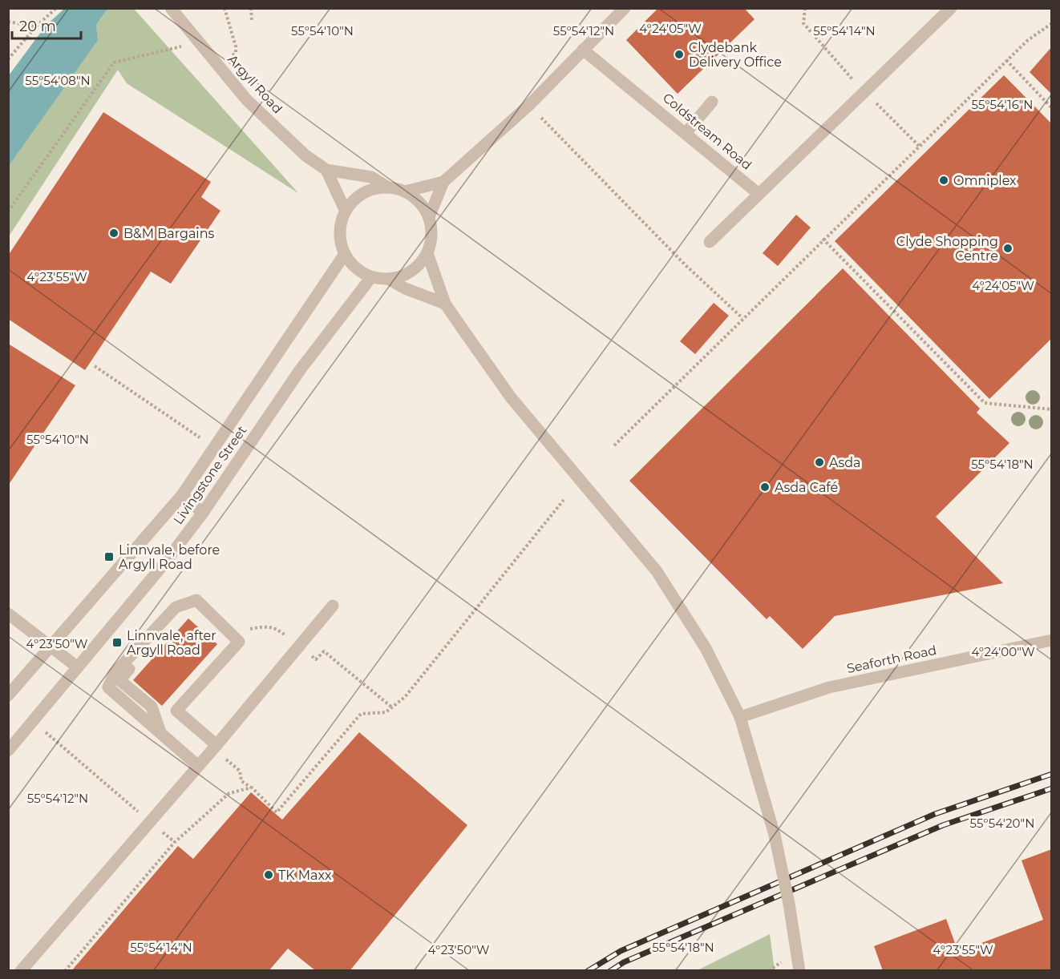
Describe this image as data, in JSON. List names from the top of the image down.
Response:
{
  "streets": {
    "street": [
      "Argyll Road",
      "Coldstream Road",
      "Livingstone Street",
      "Seaforth Road"
    ]
  },
  "crossings": [
    ["Argyll Road", "Livingstone Street"]
  ],
  "places": {
    "other": [
      "Clydebank Delivery Office",
      "Omniplex",
      "B&M Bargains",
      "Clyde Shopping Centre",
      "Asda",
      "Asda Café",
      "TK Maxx"
    ],
    "transit": ["Linnvale, before Argyll Road", "Linnvale, after Argyll Road"]
  },
  "scale_bar": "20 m",
  "coordinates": [
    "4°24'05\"W",
    "55°54'10\"N",
    "55°54'12\"N",
    "55°54'14\"N",
    "55°54'08\"N",
    "55°54'16\"N",
    "4°23'55\"W",
    "55°54'18\"N",
    "4°23'50\"W",
    "4°24'00\"W",
    "55°54'20\"N"
  ]
}
